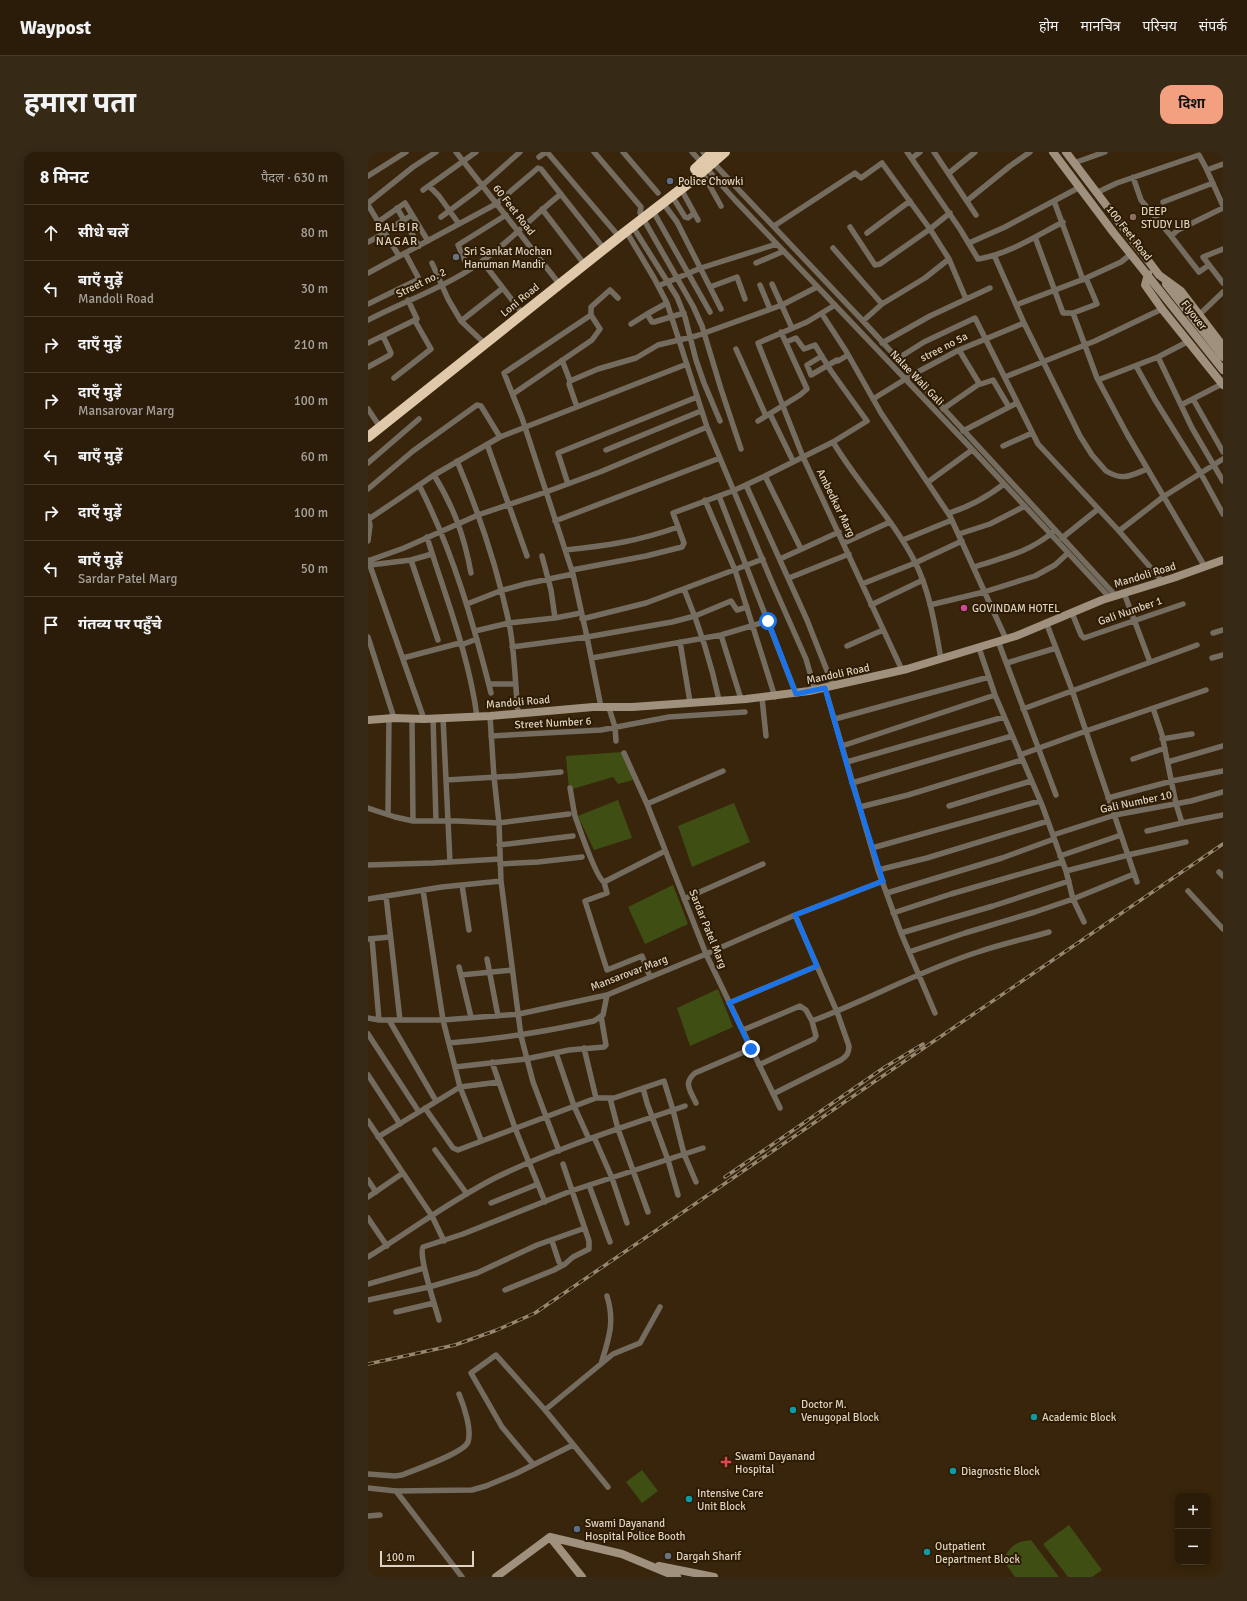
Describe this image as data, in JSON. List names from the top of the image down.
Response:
{
  "streets": {
    "highway": ["Loni Road"],
    "street": [
      "60 Feet Road",
      "100 Feet Road",
      "Street no. 2",
      "Flyover",
      "stree no 5a",
      "Nalae Wali Gali",
      "Ambedkar Marg",
      "Mandoli Road",
      "Gali Number 1",
      "Street Number 6",
      "Gali Number 10",
      "Sardar Patel Marg",
      "Mansarovar Marg"
    ]
  },
  "crossings": [
    ["60 Feet Road", "Street no. 2"],
    ["60 Feet Road", "Loni Road"],
    ["100 Feet Road", "Flyover"],
    ["Loni Road", "Nalae Wali Gali"],
    ["stree no 5a", "Nalae Wali Gali"],
    ["Nalae Wali Gali", "Mandoli Road"],
    ["Ambedkar Marg", "Mandoli Road"],
    ["Mandoli Road", "Gali Number 1"],
    ["Sardar Patel Marg", "Mansarovar Marg"]
  ],
  "districts": ["BALBIR NAGAR"],
  "places": {
    "other": [
      "Police Chowki",
      "DEEP STUDY LIB",
      "Sri Sankat Mochan Hanuman Mandir",
      "GOVINDAM HOTEL",
      "Doctor M. Venugopal Block",
      "Academic Block",
      "Diagnostic Block",
      "Intensive Care Unit Block",
      "Swami Dayanand Hospital Police Booth",
      "Outpatient Department Block",
      "Dargah Sharif"
    ],
    "health": ["Swami Dayanand Hospital"]
  },
  "scale_bar": "100 m",
  "page": {
    "header": "Waypost",
    "nav": [
      "होम",
      "मानचित्र",
      "परिचय",
      "संपर्क"
    ],
    "buttons": "दिशा",
    "title": "हमारा पता",
    "heading": ["8 मिनट", "पैदल · 630 m"],
    "list": [
      ["सीधे चलें", "80 m"],
      ["बाएँ मुड़ें", "Mandoli Road", "30 m"],
      ["दाएँ मुड़ें", "210 m"],
      ["दाएँ मुड़ें", "Mansarovar Marg", "100 m"],
      ["बाएँ मुड़ें", "60 m"],
      ["दाएँ मुड़ें", "100 m"],
      ["बाएँ मुड़ें", "Sardar Patel Marg", "50 m"],
      "गंतव्य पर पहुँचे"
    ],
    "map_buttons": ["+", "−"],
    "scale": "100 m"
  }
}
